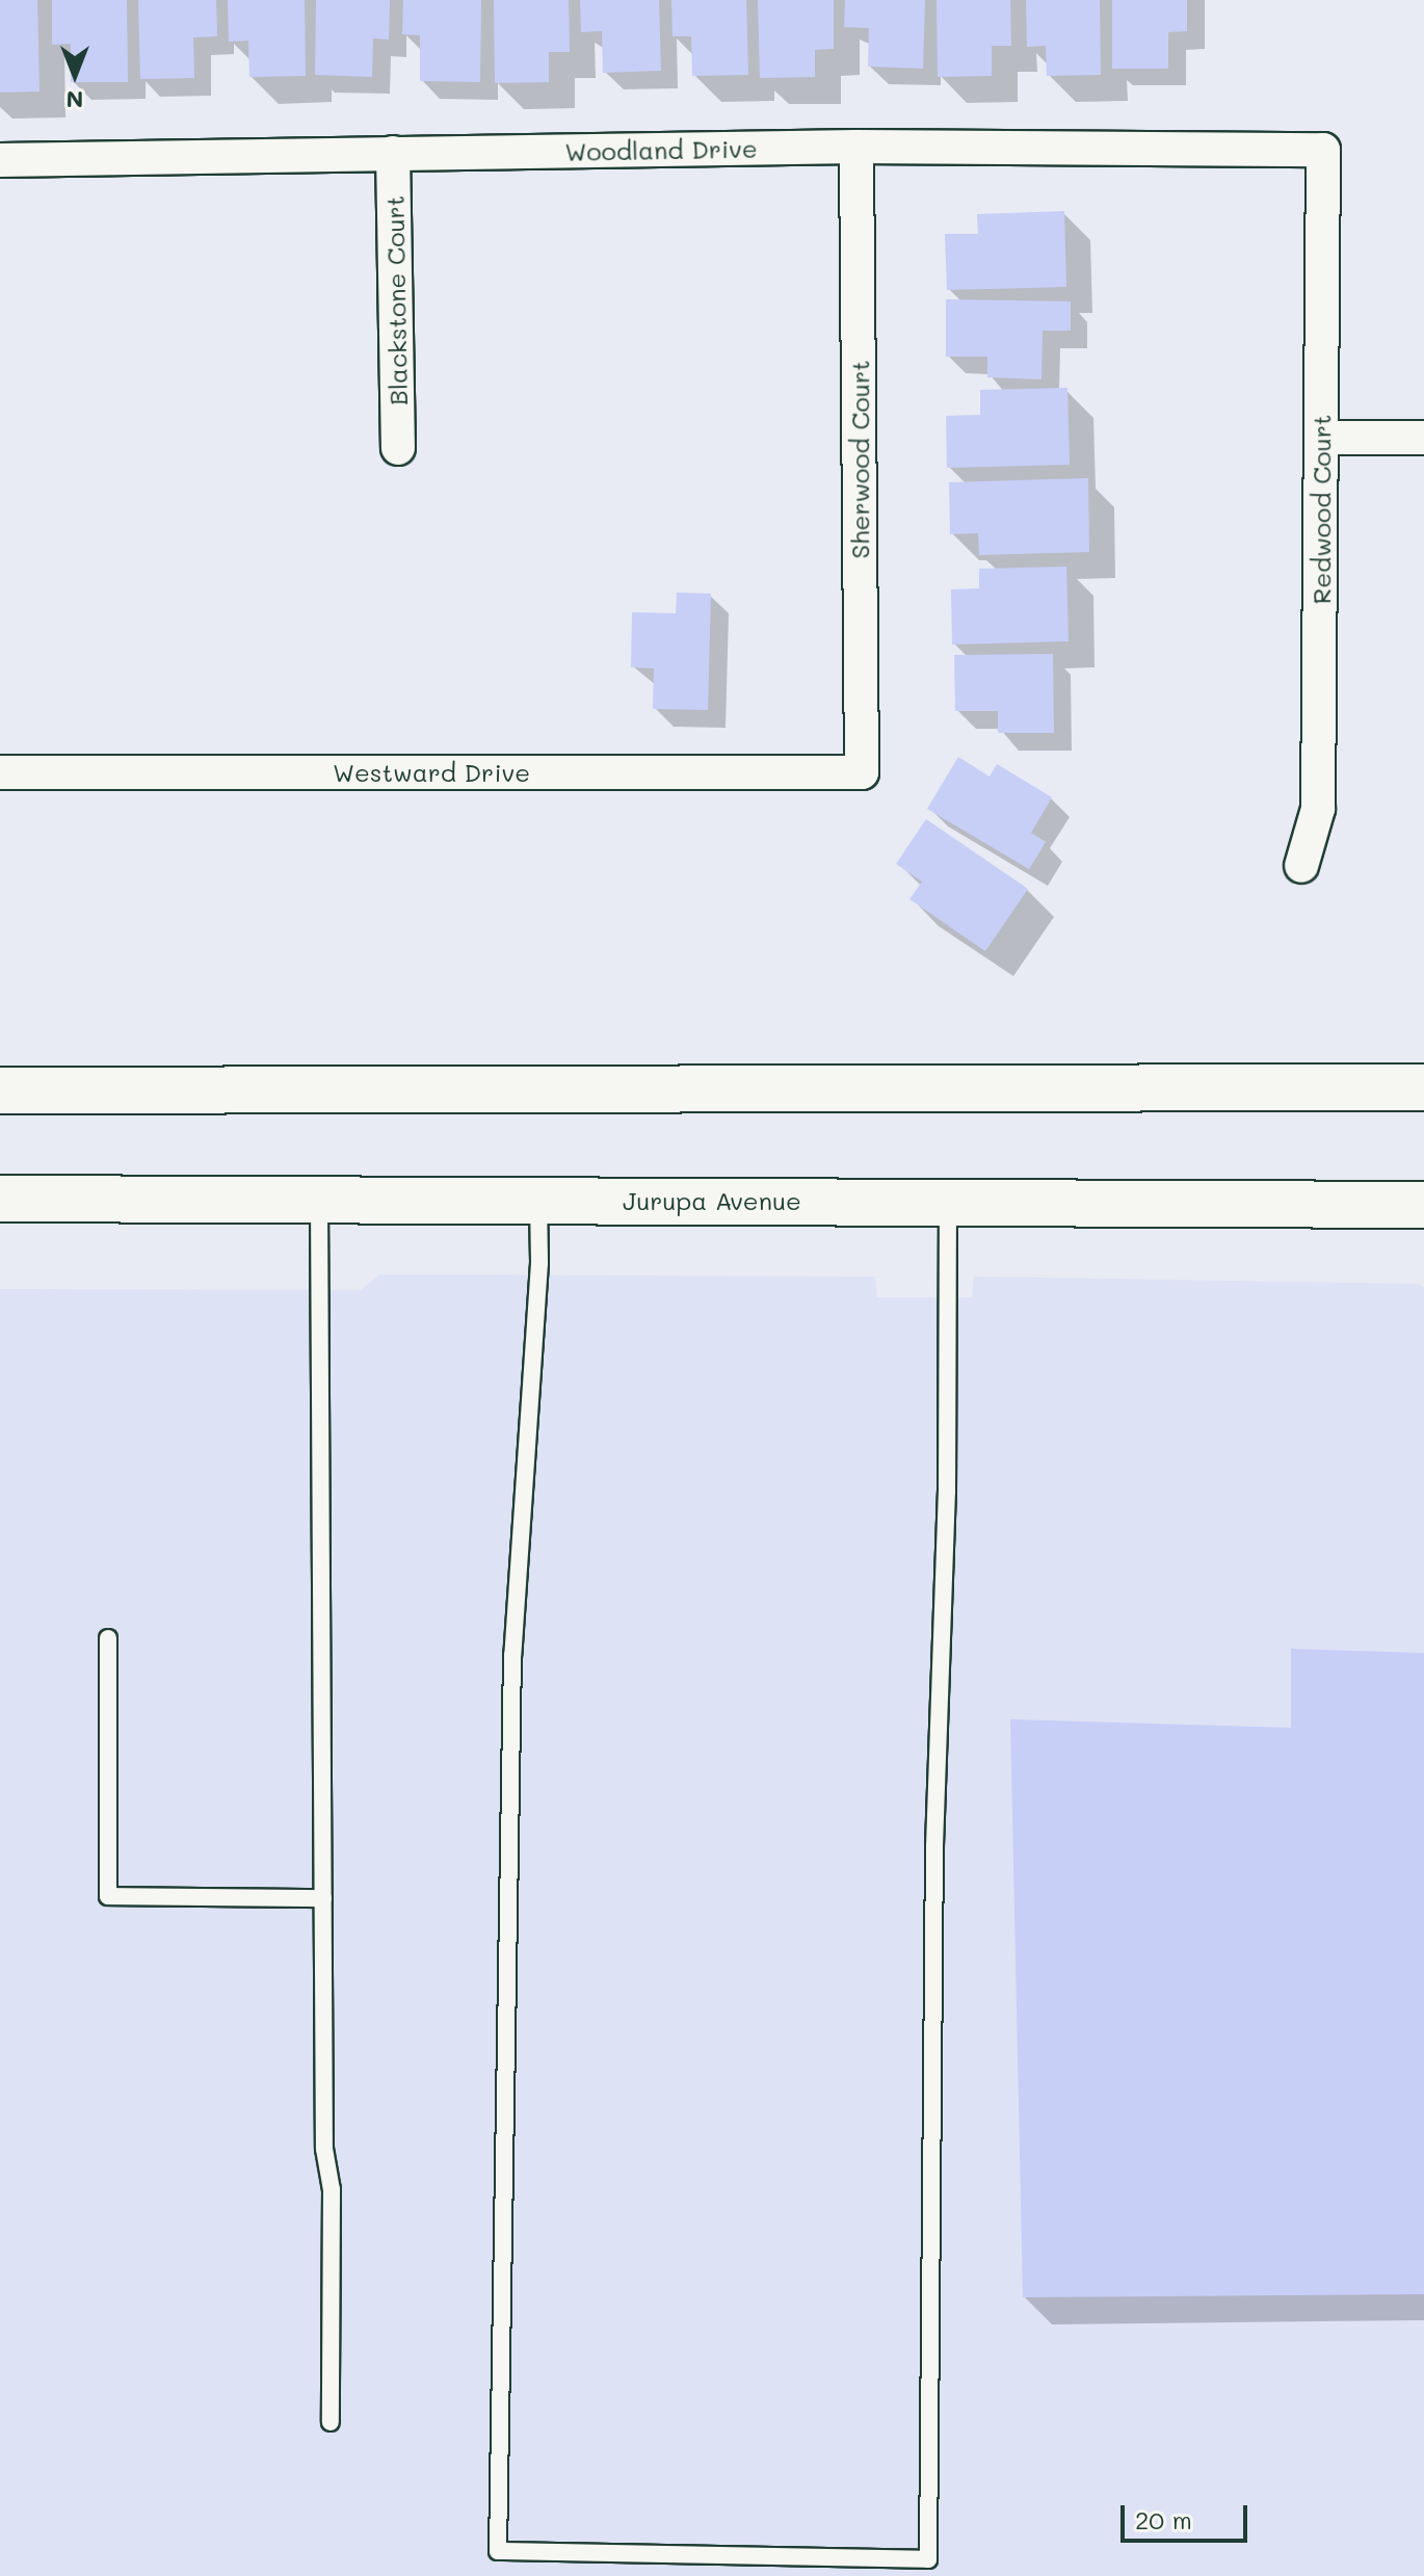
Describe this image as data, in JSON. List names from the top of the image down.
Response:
{
  "streets": {
    "main road": ["Jurupa Avenue"],
    "street": [
      "Woodland Drive",
      "Blackstone Court",
      "Sherwood Court",
      "Redwood Court",
      "Westward Drive"
    ]
  },
  "crossings": [
    ["Woodland Drive", "Blackstone Court"],
    ["Woodland Drive", "Sherwood Court"],
    ["Woodland Drive", "Redwood Court"],
    ["Sherwood Court", "Westward Drive"]
  ],
  "scale_bar": "20 m",
  "north": "bottom"
}
